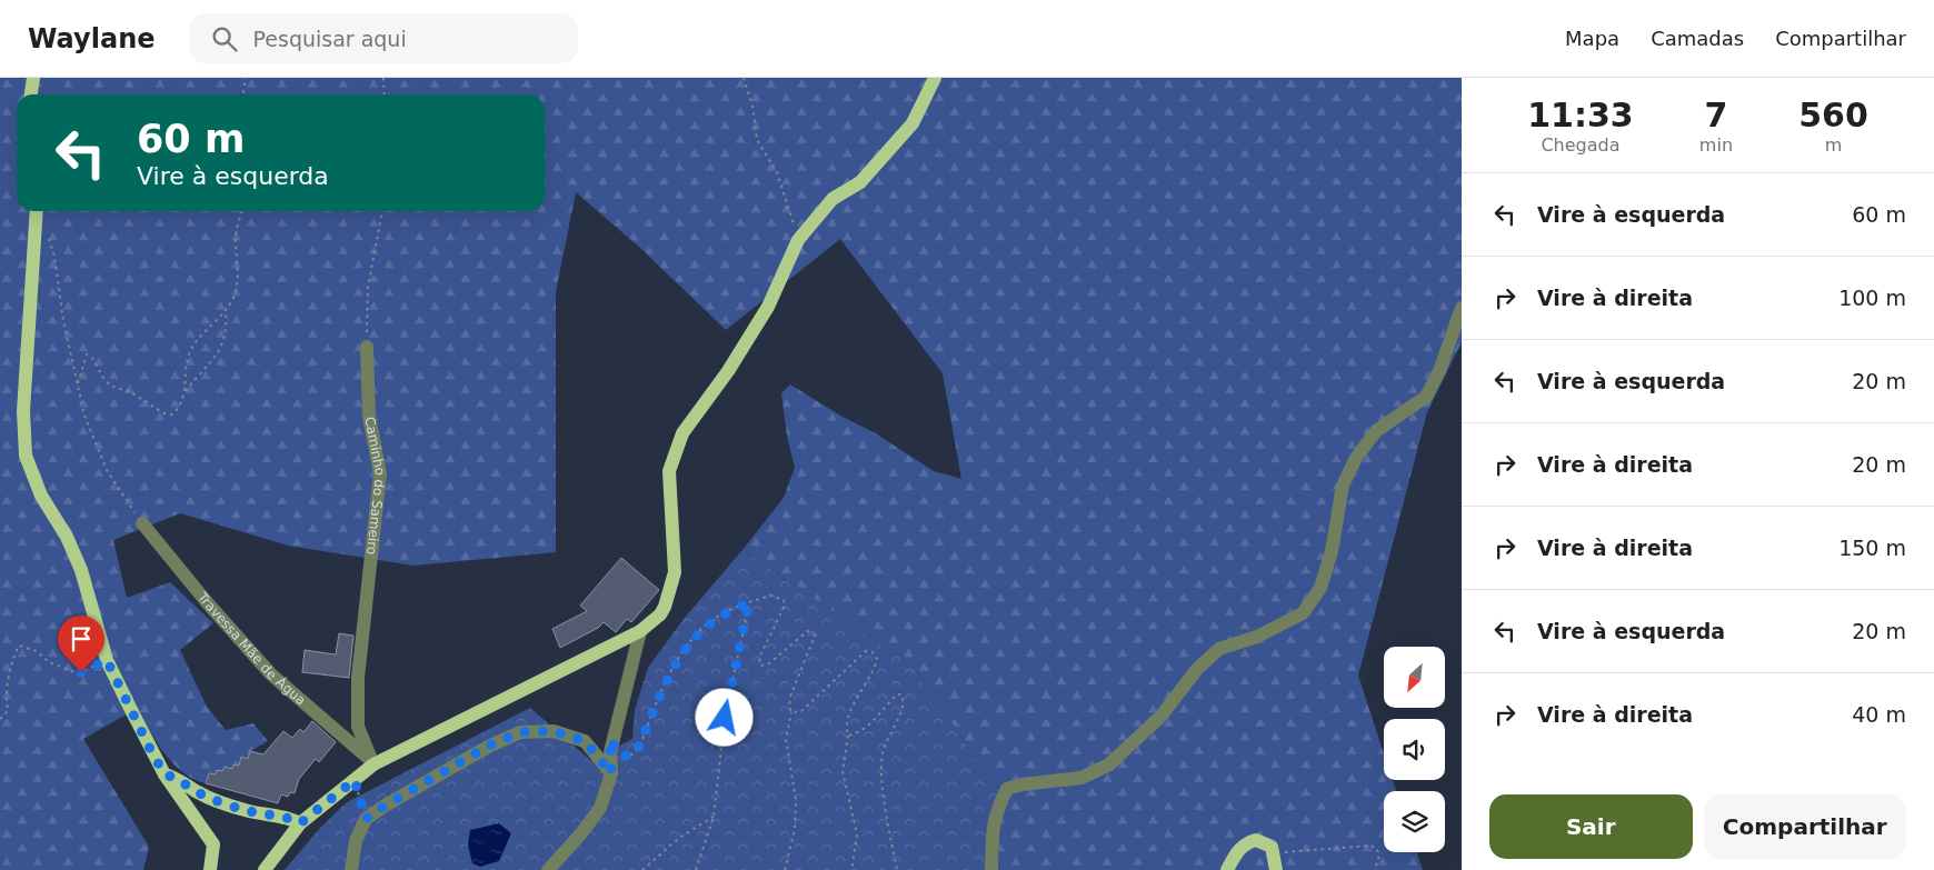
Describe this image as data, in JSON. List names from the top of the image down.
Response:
{
  "streets": {
    "street": ["Caminho do Sameiro", "Travessa Mãe de Água"]
  },
  "crossings": [
    ["Caminho do Sameiro", "Travessa Mãe de Água"]
  ],
  "north": "bottom left",
  "page": {
    "header": "Waylane",
    "search": "Pesquisar aqui",
    "nav": ["Mapa", "Camadas", "Compartilhar"],
    "eta": [
      "11:33",
      "Chegada",
      "7",
      "min",
      "560",
      "m"
    ],
    "turn": ["60 m", "Vire à esquerda"],
    "list": [
      {
        "name": "Vire à esquerda",
        "value": "60 m"
      },
      {
        "name": "Vire à direita",
        "value": "100 m"
      },
      {
        "name": "Vire à esquerda",
        "value": "20 m"
      },
      {
        "name": "Vire à direita",
        "value": "20 m"
      },
      {
        "name": "Vire à direita",
        "value": "150 m"
      },
      {
        "name": "Vire à esquerda",
        "value": "20 m"
      },
      {
        "name": "Vire à direita",
        "value": "40 m"
      }
    ],
    "buttons": ["Sair", "Compartilhar"]
  }
}
